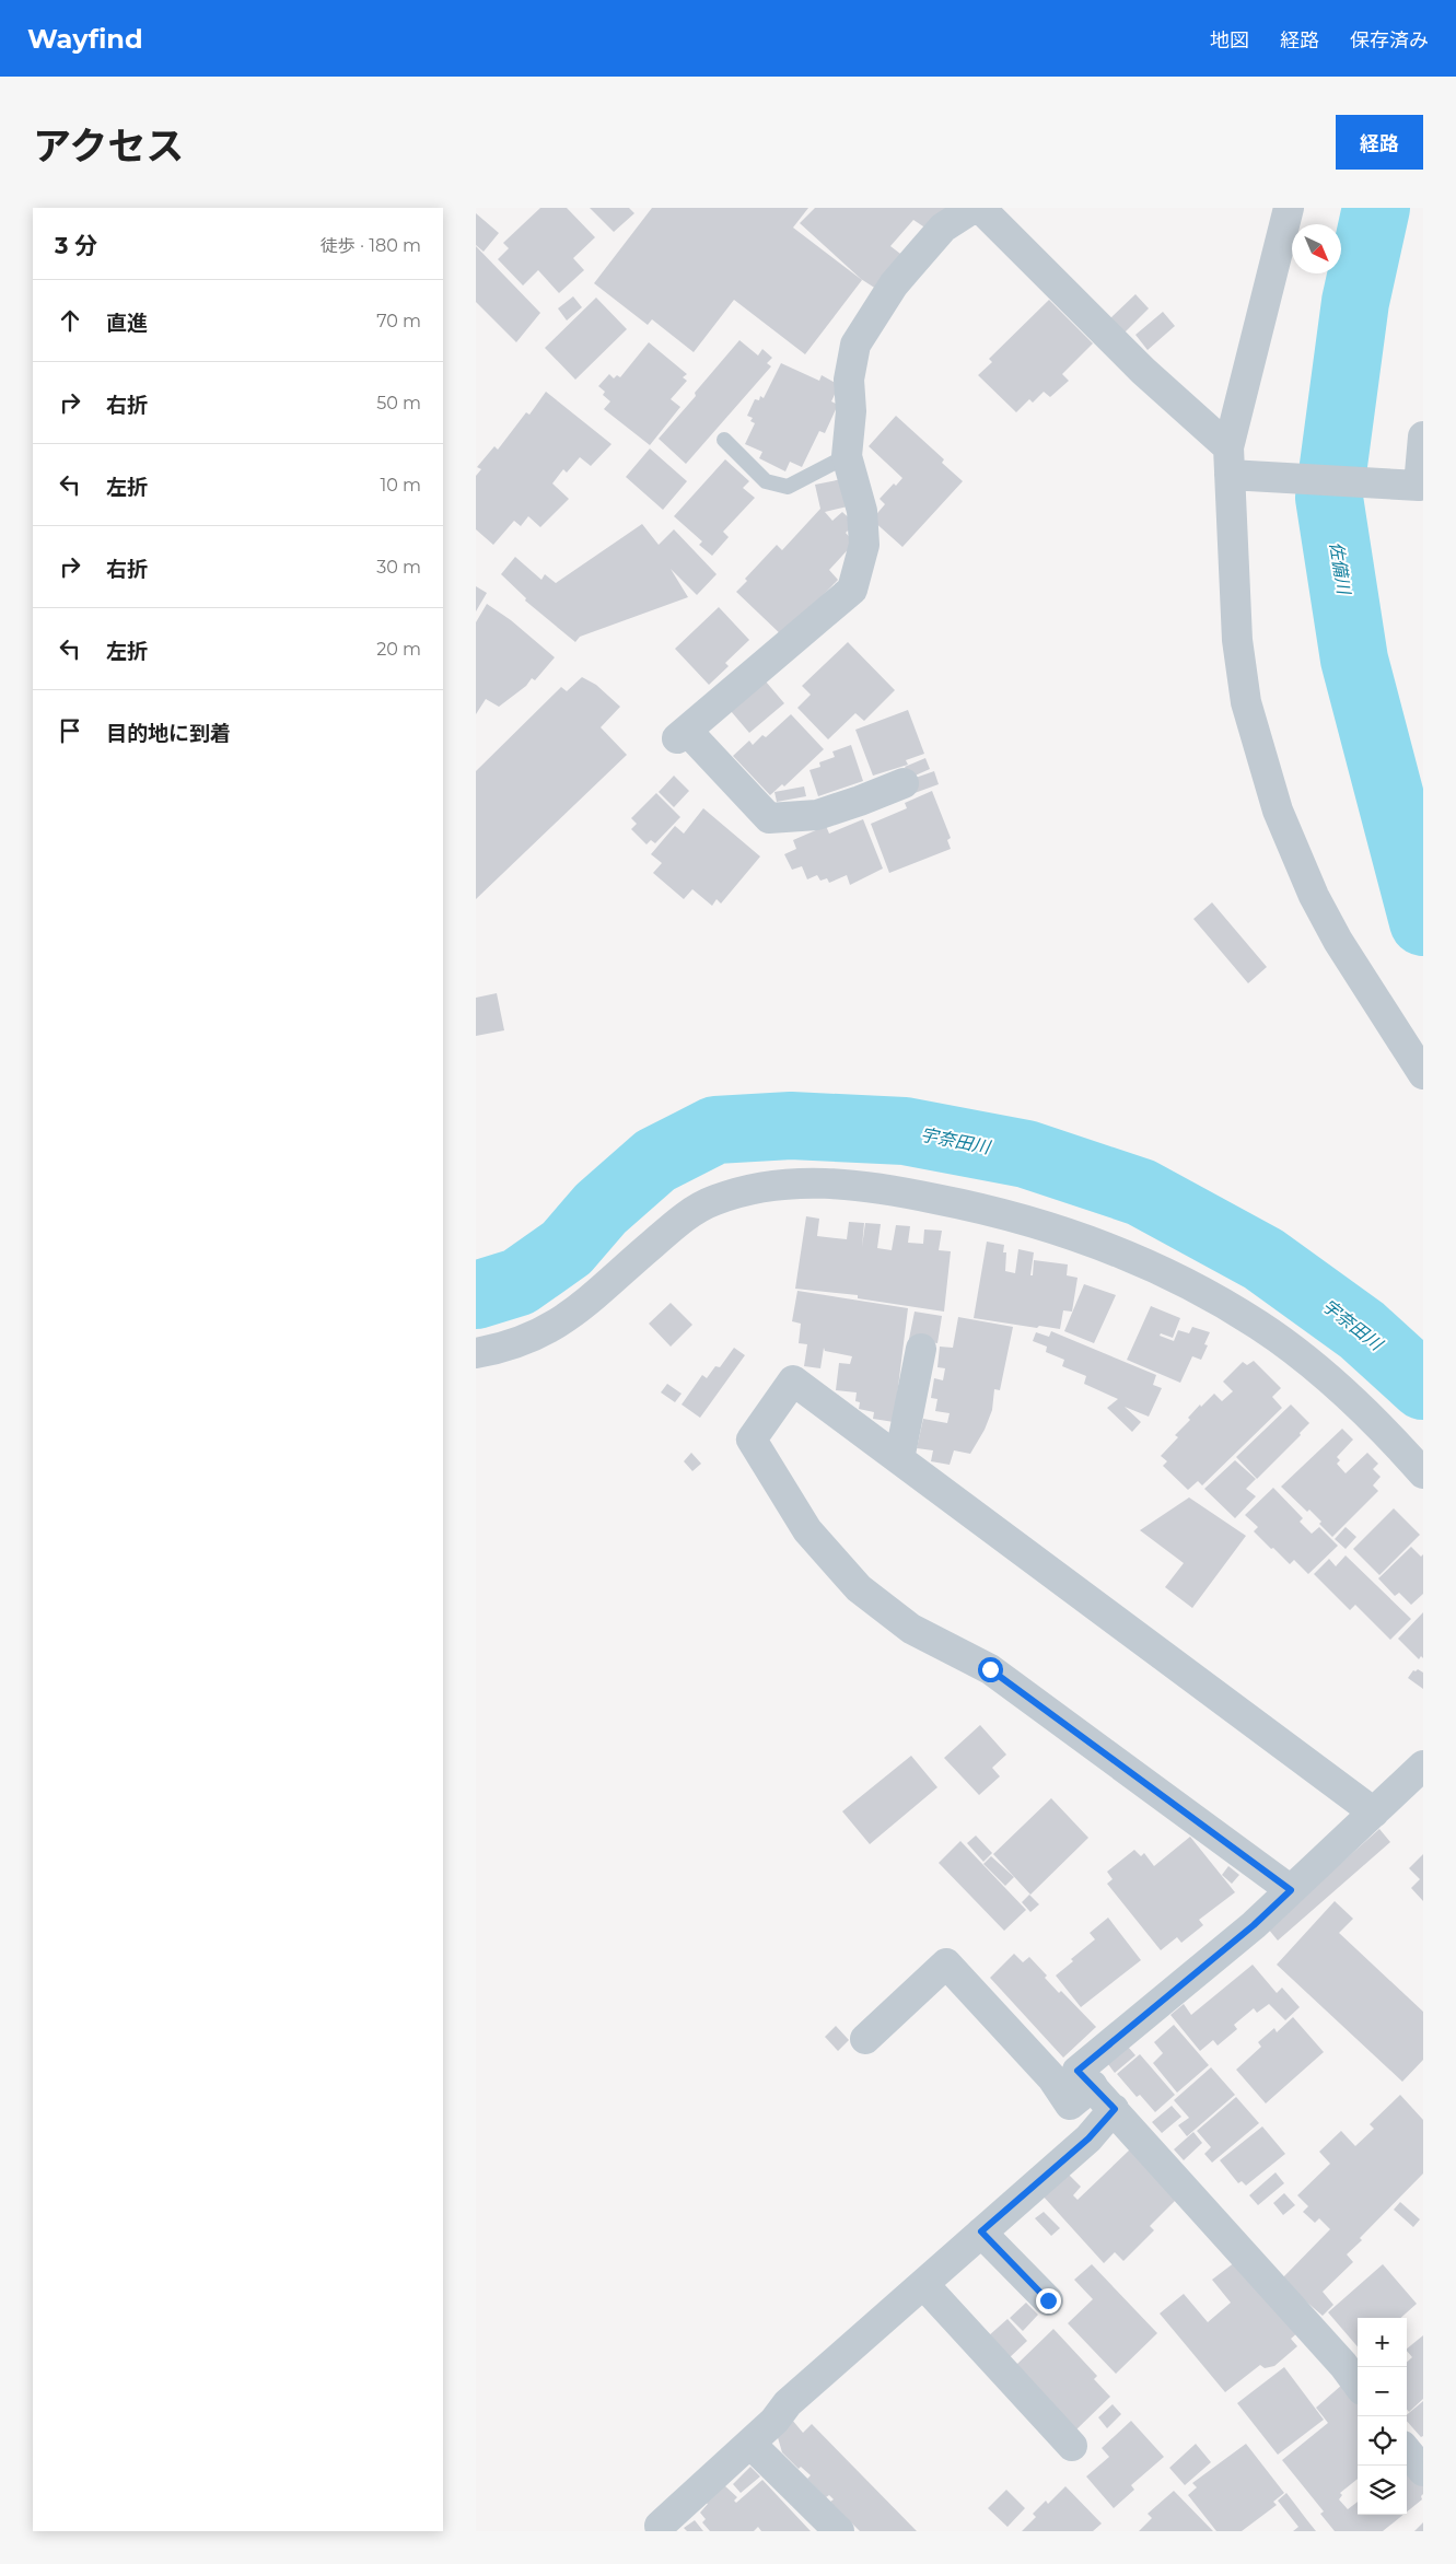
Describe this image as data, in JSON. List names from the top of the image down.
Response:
{
  "water": ["佐備川", "宇奈田川"],
  "north": "bottom right",
  "page": {
    "header": "Wayfind",
    "nav": ["地図", "経路", "保存済み"],
    "title": "アクセス",
    "buttons": "経路",
    "heading": ["3 分", "徒歩 · 180 m"],
    "list": [
      ["直進", "70 m"],
      ["右折", "50 m"],
      ["左折", "10 m"],
      ["右折", "30 m"],
      ["左折", "20 m"],
      "目的地に到着"
    ],
    "map_buttons": ["+", "−"]
  }
}
